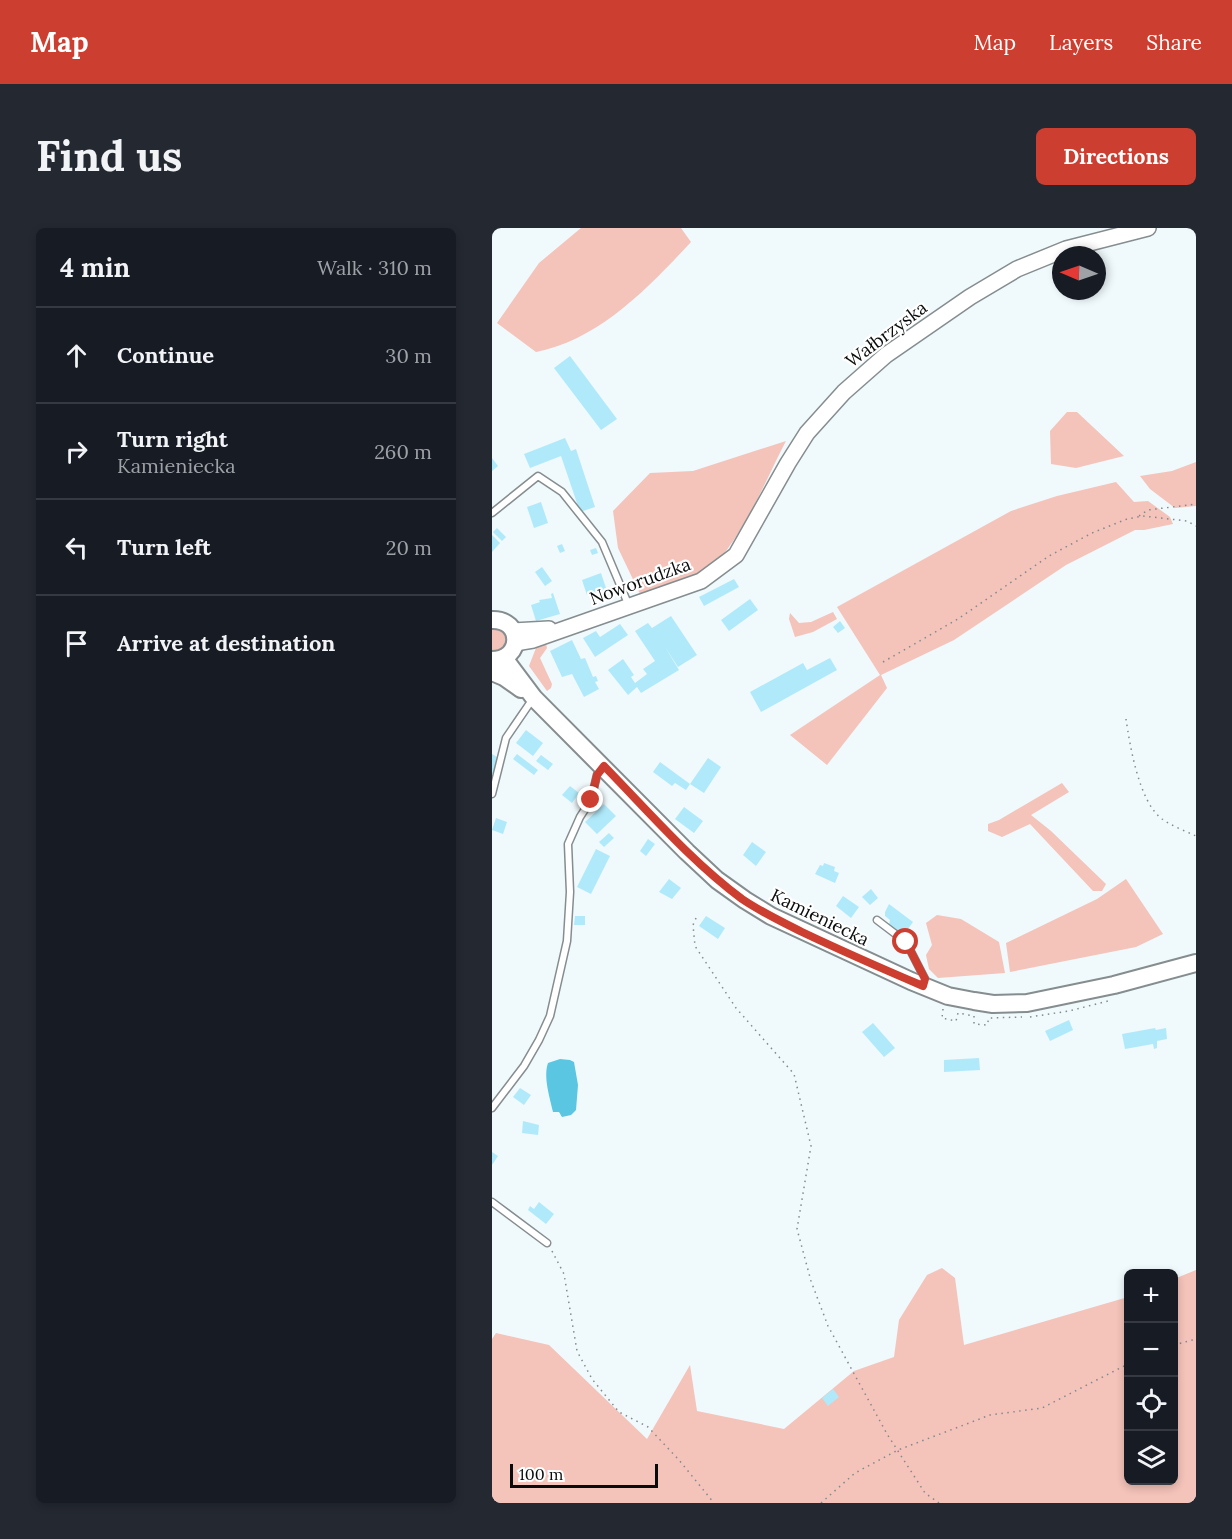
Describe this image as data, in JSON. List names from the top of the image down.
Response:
{
  "streets": {
    "main road": ["Kamieniecka"],
    "street": ["Wałbrzyska", "Noworudzka"]
  },
  "crossings": [
    ["Wałbrzyska", "Noworudzka"],
    ["Noworudzka", "Kamieniecka"]
  ],
  "scale_bar": "100 m",
  "north": "left",
  "page": {
    "header": "Map",
    "nav": ["Map", "Layers", "Share"],
    "buttons": "Directions",
    "title": "Find us",
    "heading": ["4 min", "Walk · 310 m"],
    "list": [
      ["Continue", "30 m"],
      ["Turn right", "Kamieniecka", "260 m"],
      ["Turn left", "20 m"],
      "Arrive at destination"
    ],
    "map_buttons": ["+", "−"],
    "scale": "100 m"
  }
}
